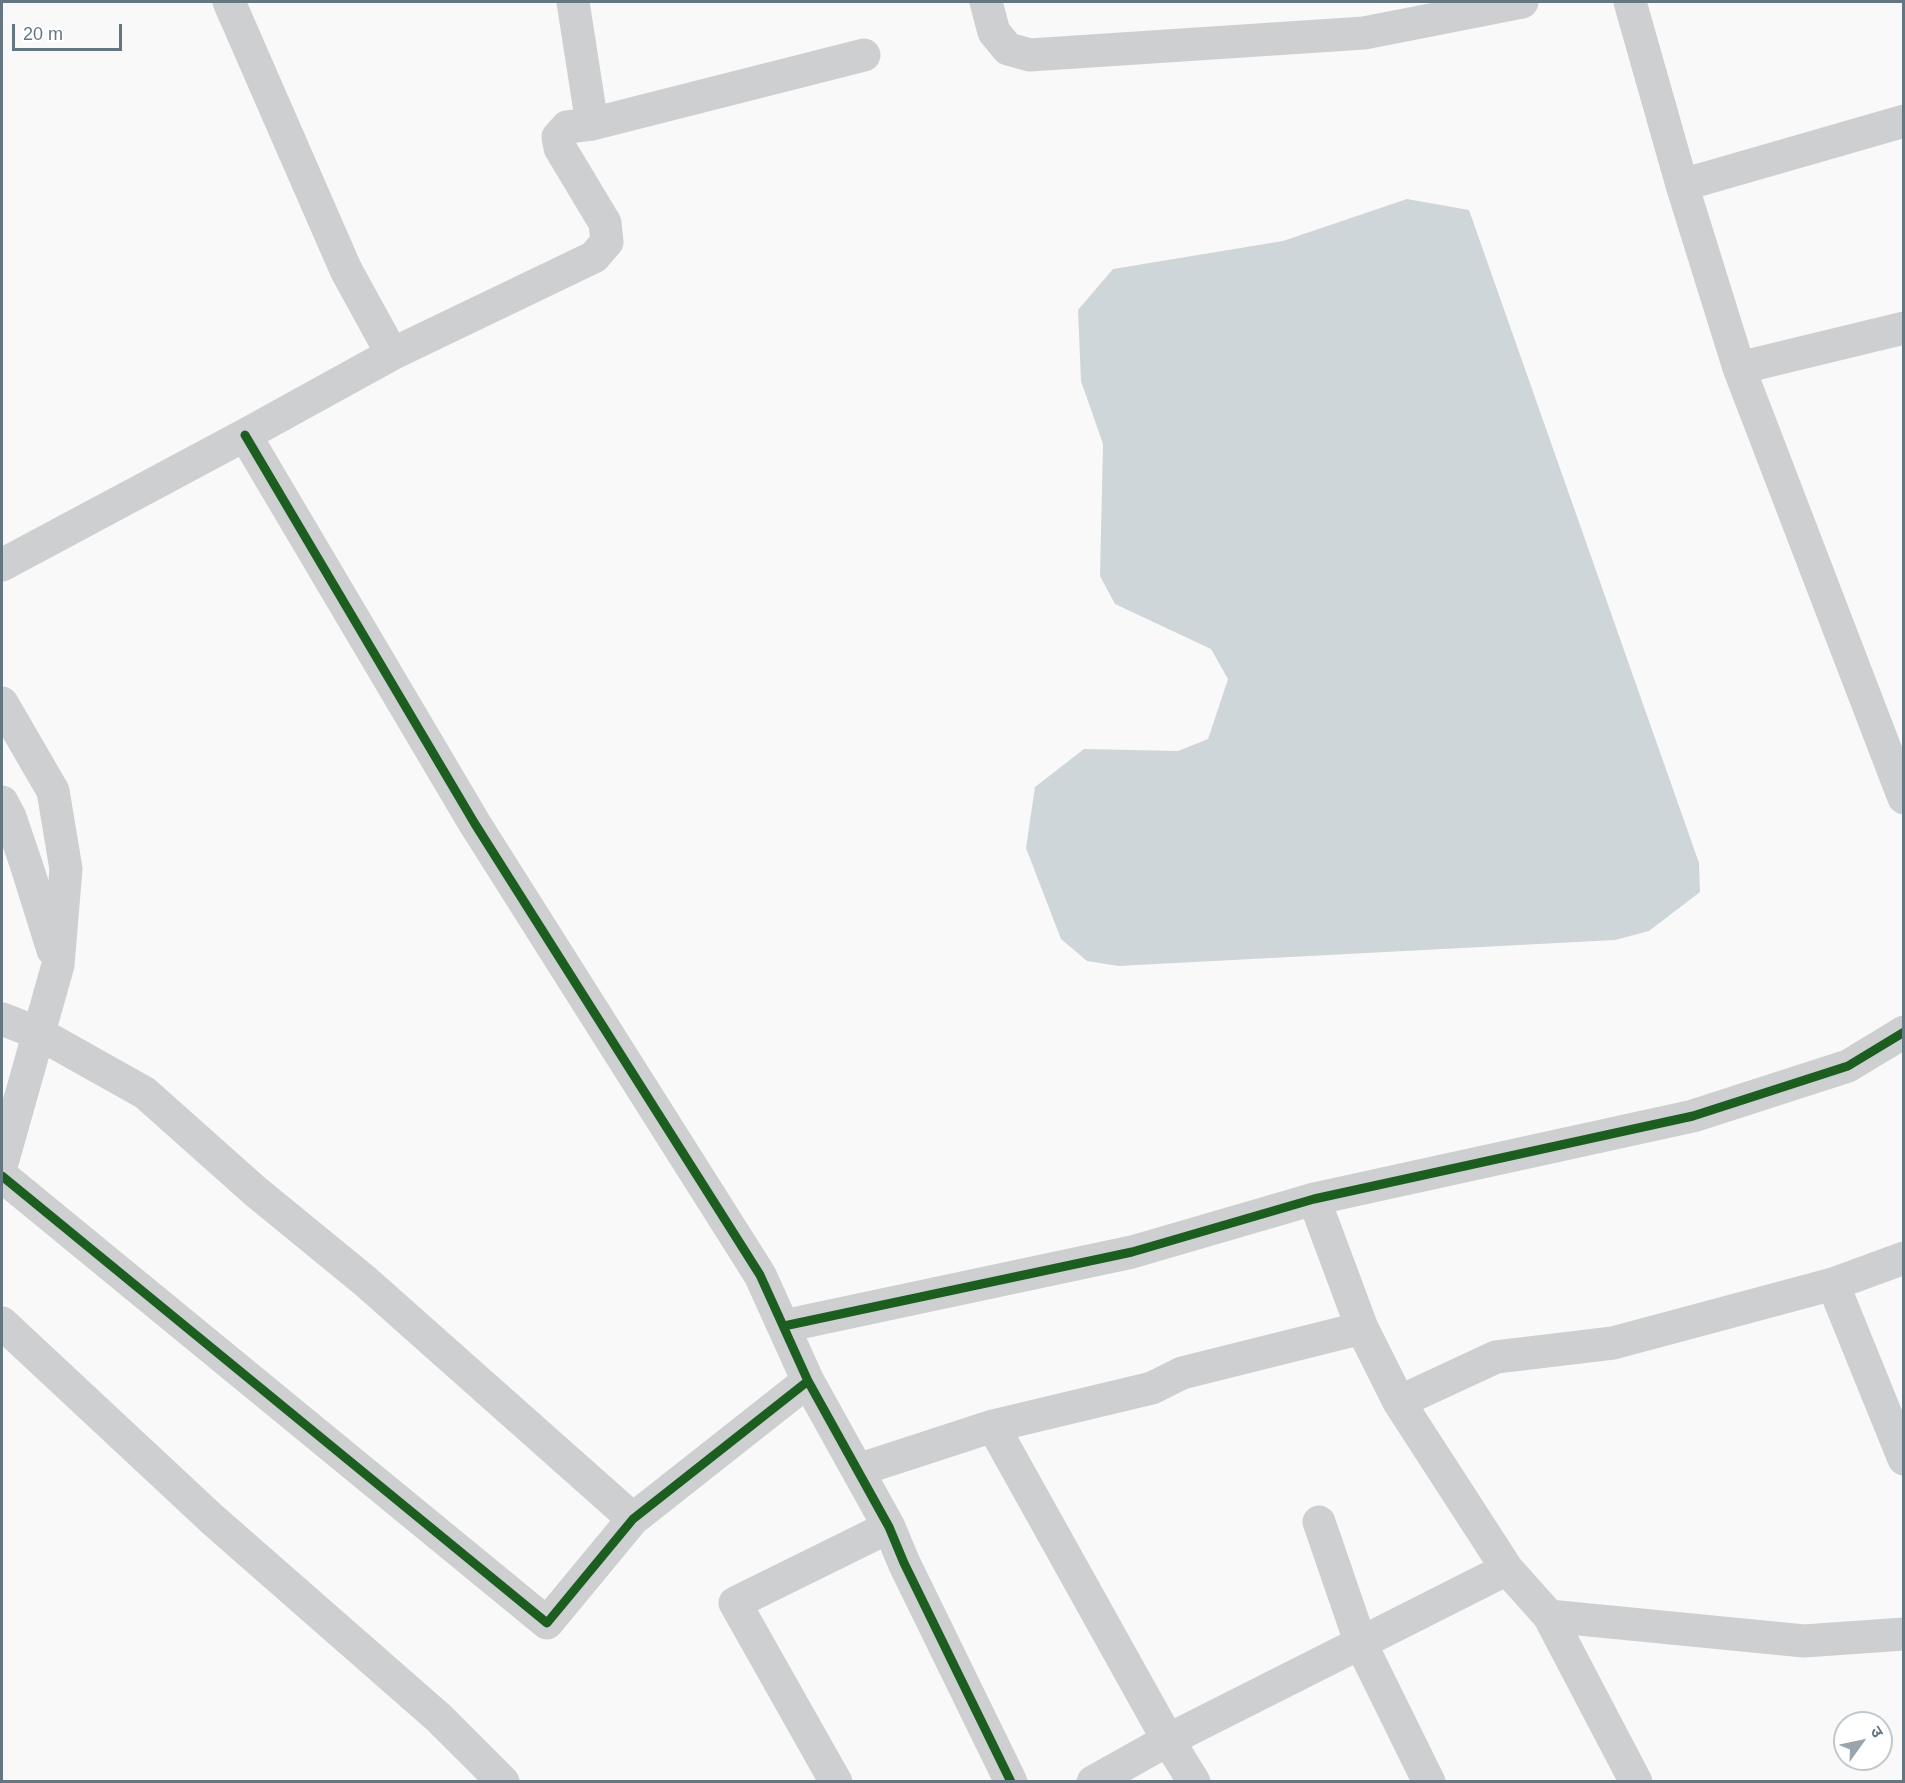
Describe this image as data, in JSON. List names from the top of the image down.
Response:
{
  "scale_bar": "20 m",
  "north": "top right"
}
